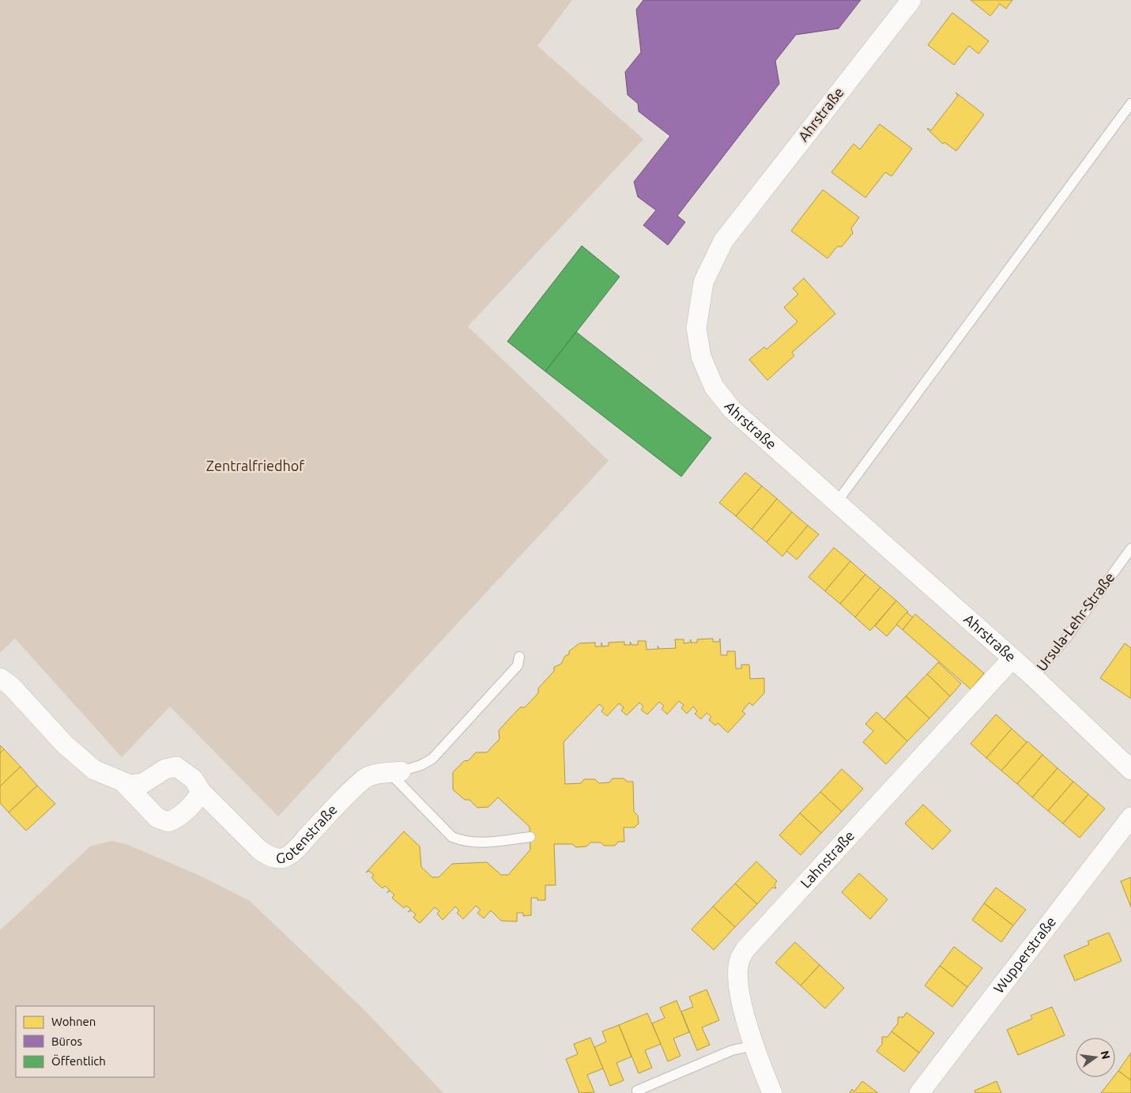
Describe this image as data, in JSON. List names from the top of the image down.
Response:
{
  "streets": {
    "street": [
      "Ahrstraße",
      "Gotenstraße",
      "Lahnstraße",
      "Wupperstraße"
    ],
    "lane": ["Ursula-Lehr-Straße"]
  },
  "crossings": [
    ["Ahrstraße", "Ursula-Lehr-Straße"],
    ["Ahrstraße", "Lahnstraße"]
  ],
  "parks": ["Zentralfriedhof"],
  "legend": ["Wohnen", "Büros", "Öffentlich"],
  "north": "right"
}
